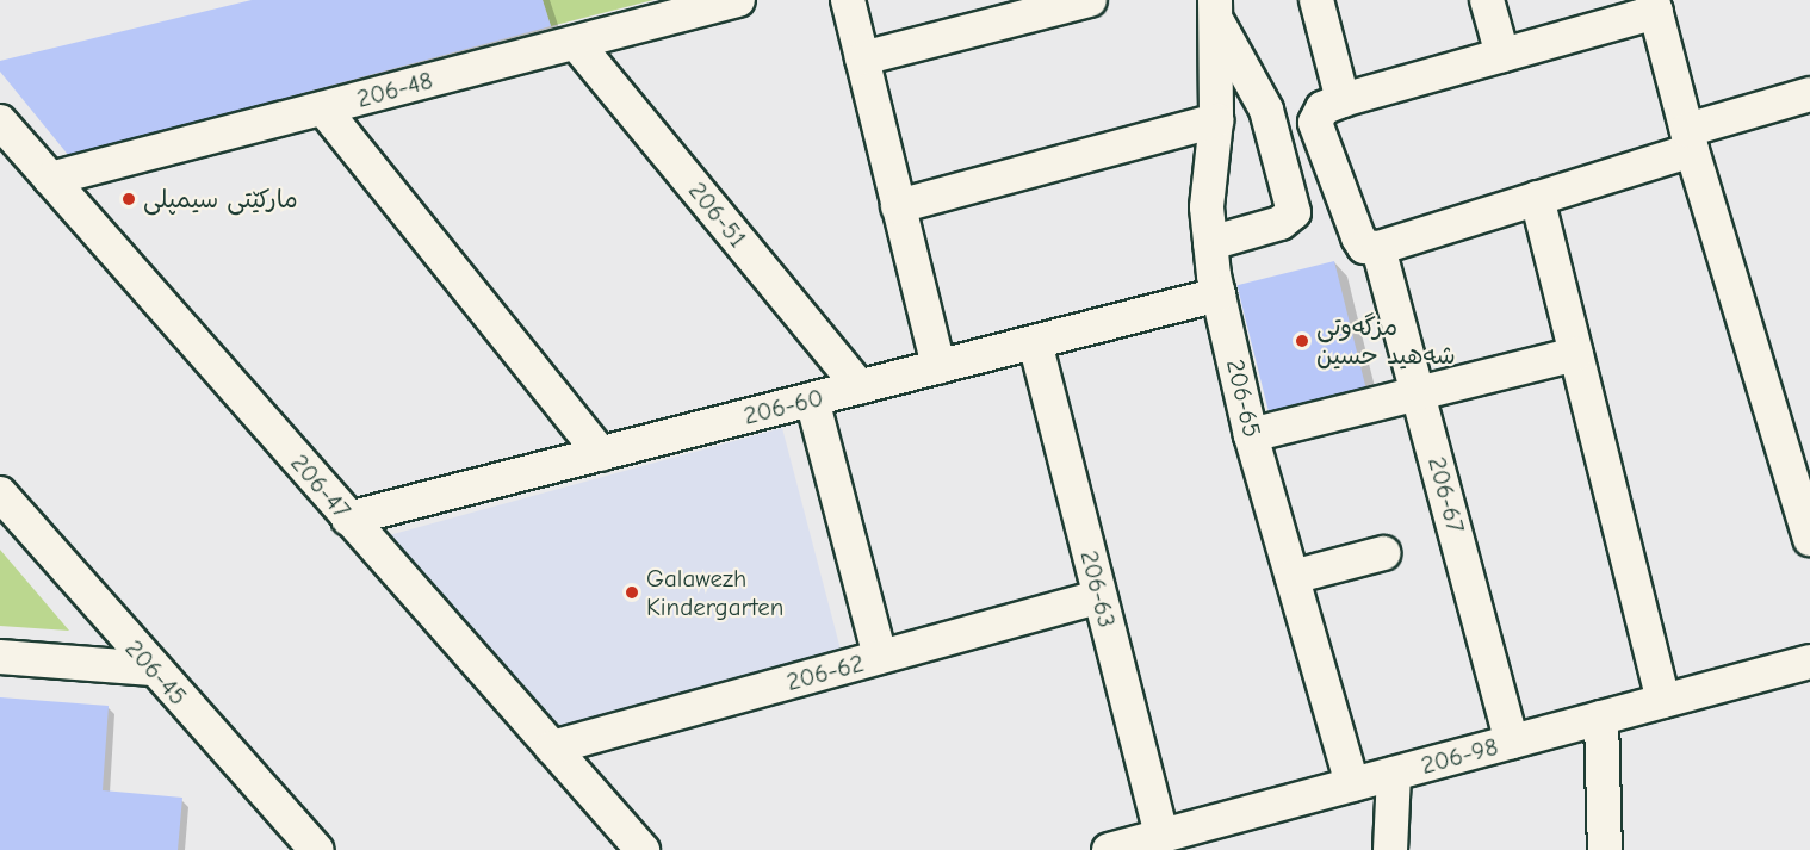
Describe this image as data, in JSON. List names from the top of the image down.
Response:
{
  "streets": {
    "street": [
      "206-48",
      "206-51",
      "206-65",
      "206-60",
      "206-47",
      "206-67",
      "206-63",
      "206-45",
      "206-62",
      "206-98"
    ]
  },
  "crossings": [
    ["206-48", "206-51"],
    ["206-48", "206-47"],
    ["206-51", "206-60"],
    ["206-65", "206-60"],
    ["206-65", "206-98"],
    ["206-60", "206-47"],
    ["206-60", "206-63"],
    ["206-47", "206-62"],
    ["206-67", "206-98"],
    ["206-63", "206-62"],
    ["206-63", "206-98"]
  ],
  "places": ["مارکێتی سیمپلی", "مزگەوتی شەهید حسين", "Galawezh Kindergarten"]
}
